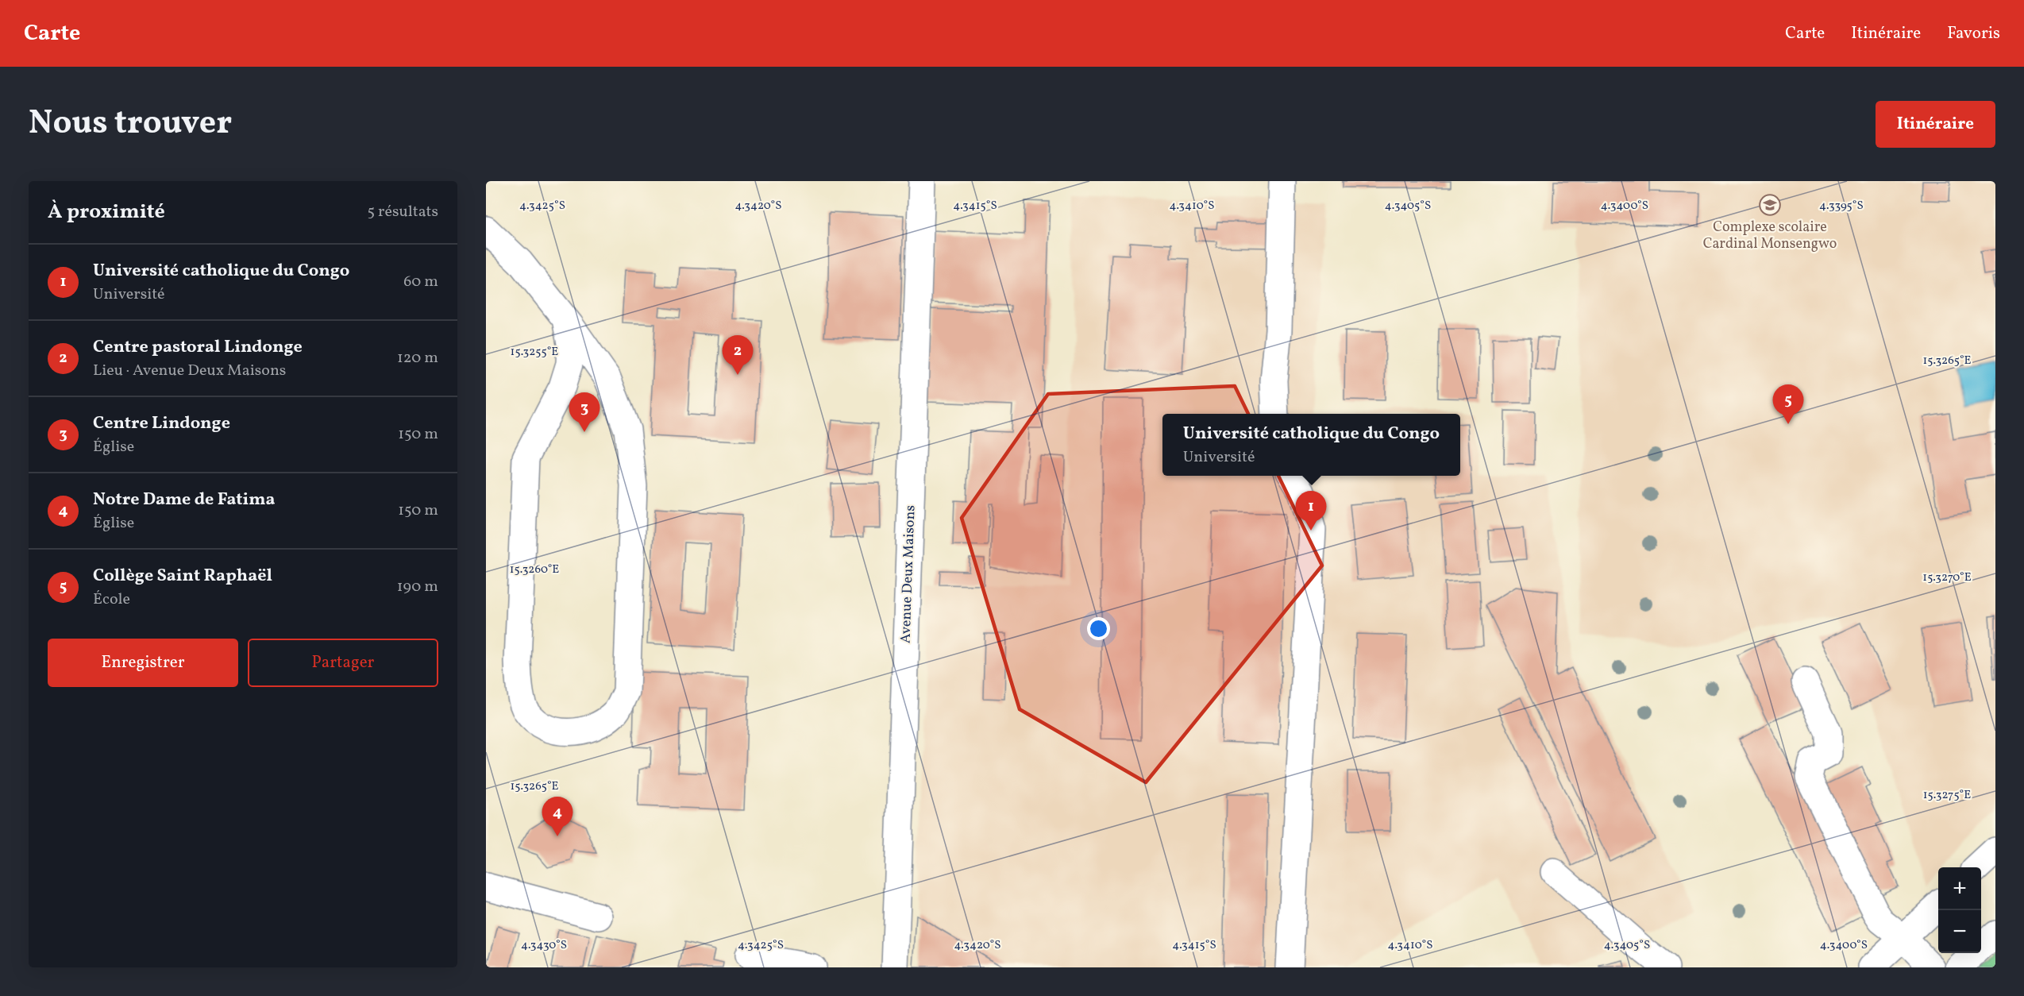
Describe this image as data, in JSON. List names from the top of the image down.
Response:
{
  "streets": {
    "street": ["Avenue Deux Maisons"]
  },
  "places": {
    "school or university": ["Complexe scolaire Cardinal Monsengwo"]
  },
  "page": {
    "header": "Carte",
    "nav": ["Carte", "Itinéraire", "Favoris"],
    "title": "Nous trouver",
    "buttons": [
      "Itinéraire",
      ["Enregistrer", "Partager"]
    ],
    "heading": ["À proximité", "5 résultats"],
    "list": [
      {
        "mark": "1",
        "name": "Université catholique du Congo",
        "note": "Université",
        "value": "60 m"
      },
      {
        "mark": "2",
        "name": "Centre pastoral Lindonge",
        "note": "Lieu · Avenue Deux Maisons",
        "value": "120 m"
      },
      {
        "mark": "3",
        "name": "Centre Lindonge",
        "note": "Église",
        "value": "150 m"
      },
      {
        "mark": "4",
        "name": "Notre Dame de Fatima",
        "note": "Église",
        "value": "150 m"
      },
      {
        "mark": "5",
        "name": "Collège Saint Raphaël",
        "note": "École",
        "value": "190 m"
      }
    ],
    "pins": [
      "2",
      "5",
      "3",
      "1",
      "4"
    ],
    "popup": ["Université catholique du Congo", "Université"],
    "map_buttons": ["+", "−"]
  },
  "coordinates": [
    "4.3425°S",
    "4.3420°S",
    "4.3415°S",
    "4.3410°S",
    "4.3405°S",
    "4.3400°S",
    "4.3395°S",
    "15.3255°E",
    "15.3265°E",
    "15.3260°E",
    "15.3270°E",
    "15.3275°E",
    "4.3430°S"
  ]
}
